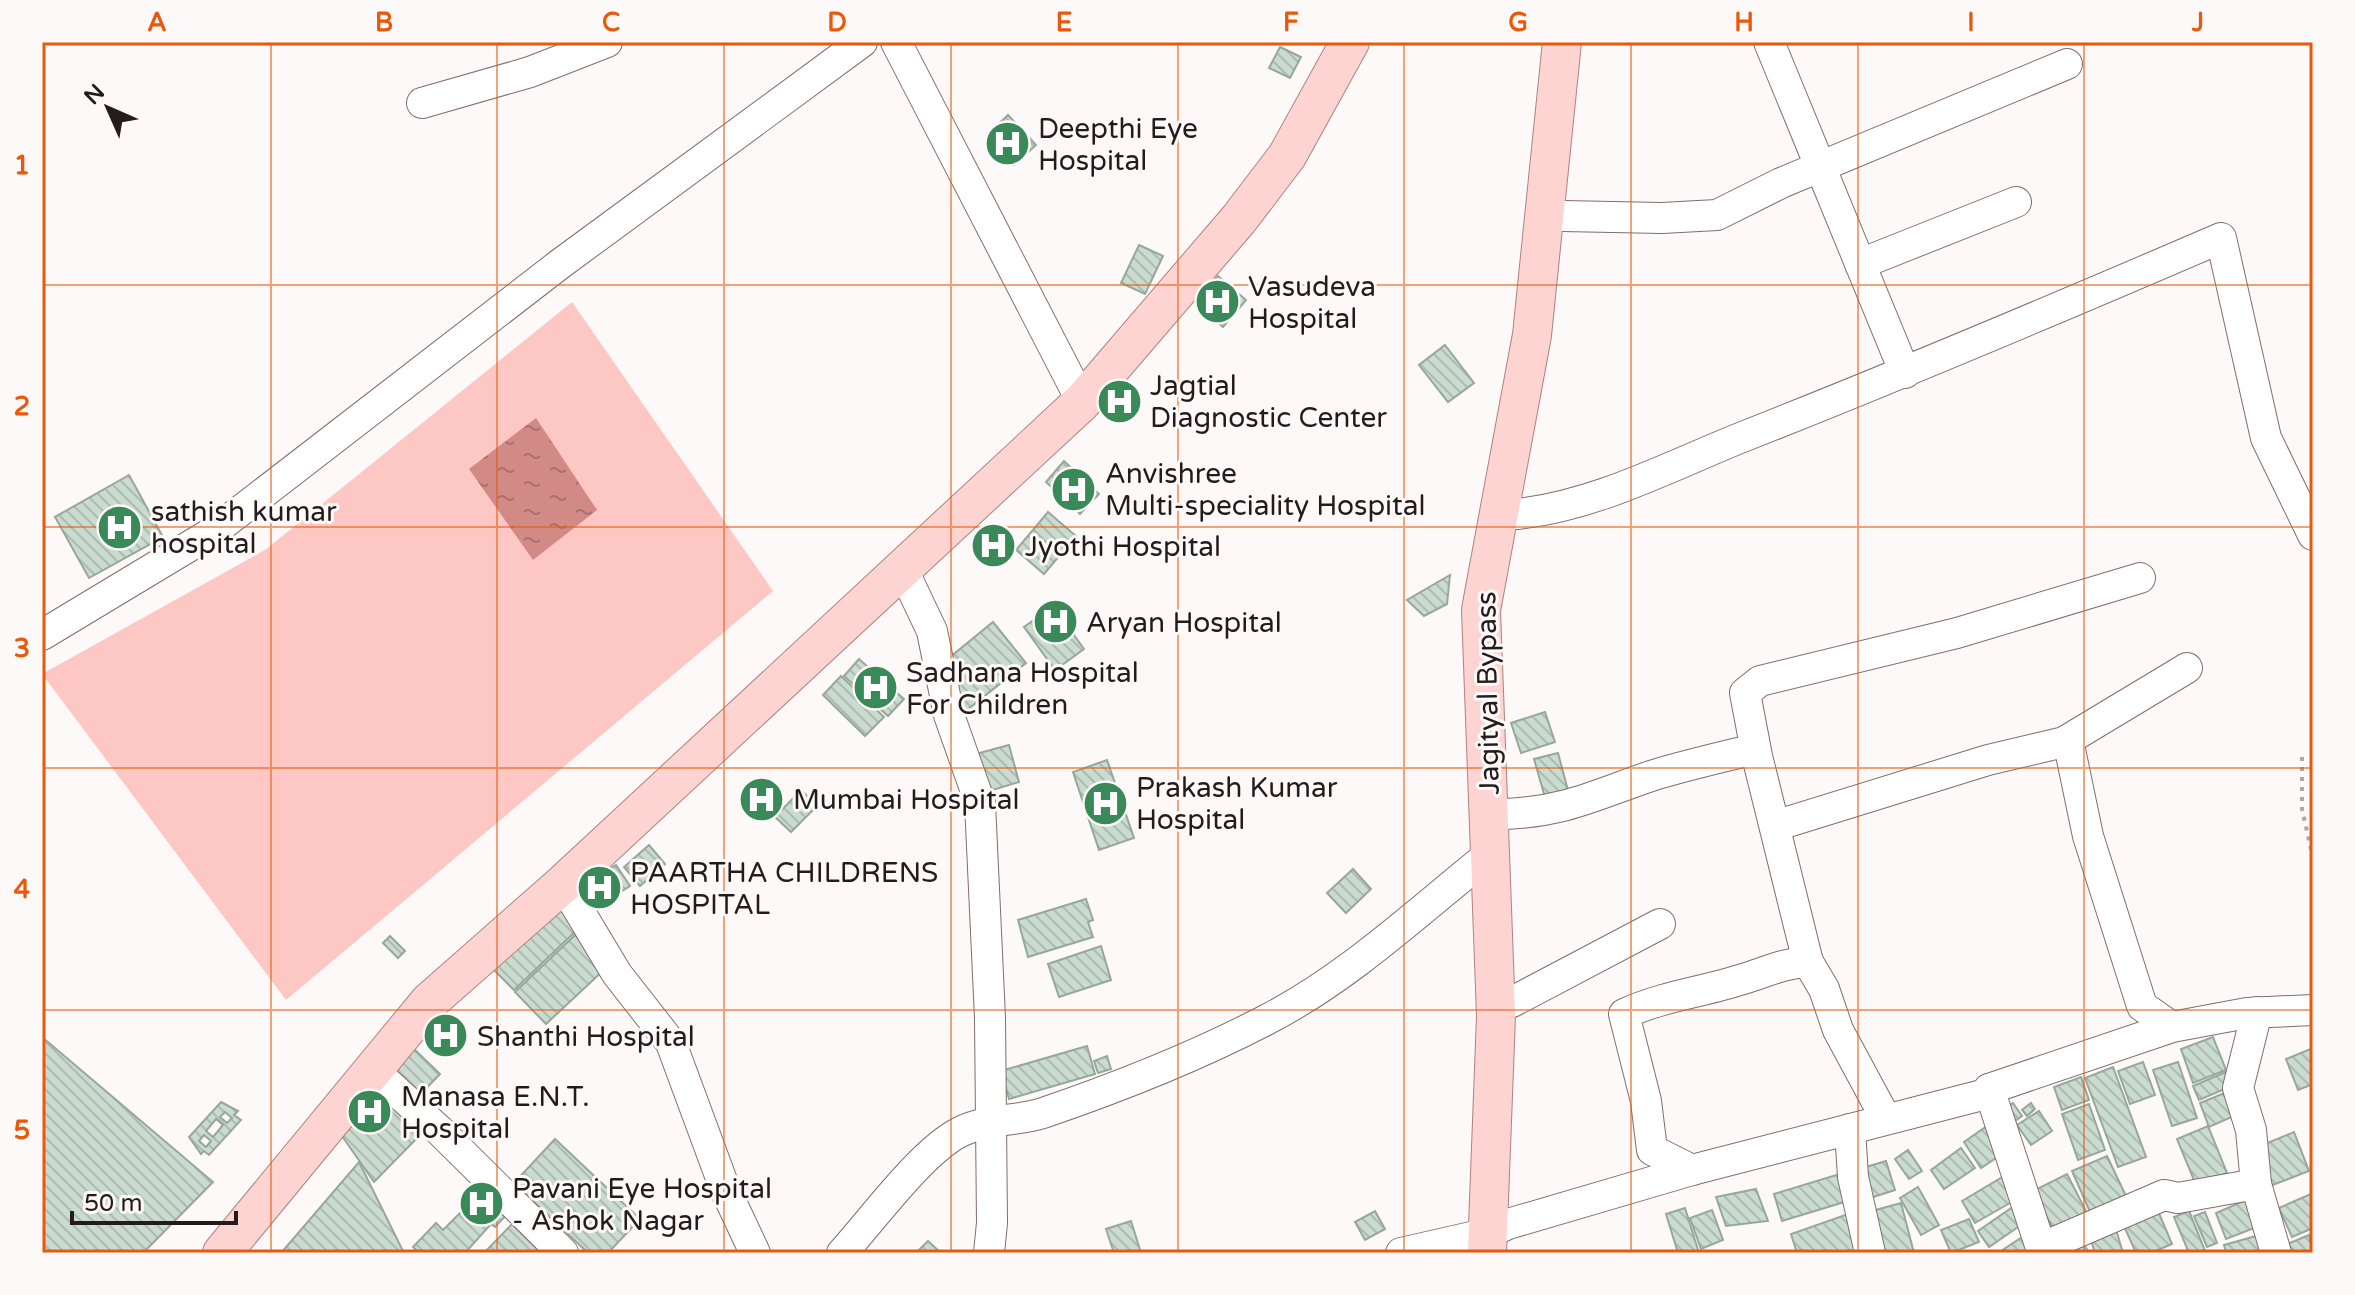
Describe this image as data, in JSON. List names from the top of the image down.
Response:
{
  "streets": {
    "main road": ["Jagityal Bypass"]
  },
  "places": {
    "hospital": [
      "Deepthi Eye Hospital",
      "Vasudeva Hospital",
      "Jagtial Diagnostic Center",
      "Anvishree Multi-speciality Hospital",
      "sathish kumar hospital",
      "Jyothi Hospital",
      "Aryan Hospital",
      "Sadhana Hospital For Children",
      "Mumbai Hospital",
      "Prakash Kumar Hospital",
      "PAARTHA CHILDRENS HOSPITAL",
      "Shanthi Hospital",
      "Manasa E.N.T. Hospital",
      "Pavani Eye Hospital - Ashok Nagar"
    ]
  },
  "scale_bar": "50 m",
  "north": "top left",
  "grid": {
    "columns": [
      "A",
      "B",
      "C",
      "D",
      "E",
      "F",
      "G",
      "H",
      "I",
      "J"
    ],
    "rows": [
      "1",
      "2",
      "3",
      "4",
      "5"
    ]
  }
}
